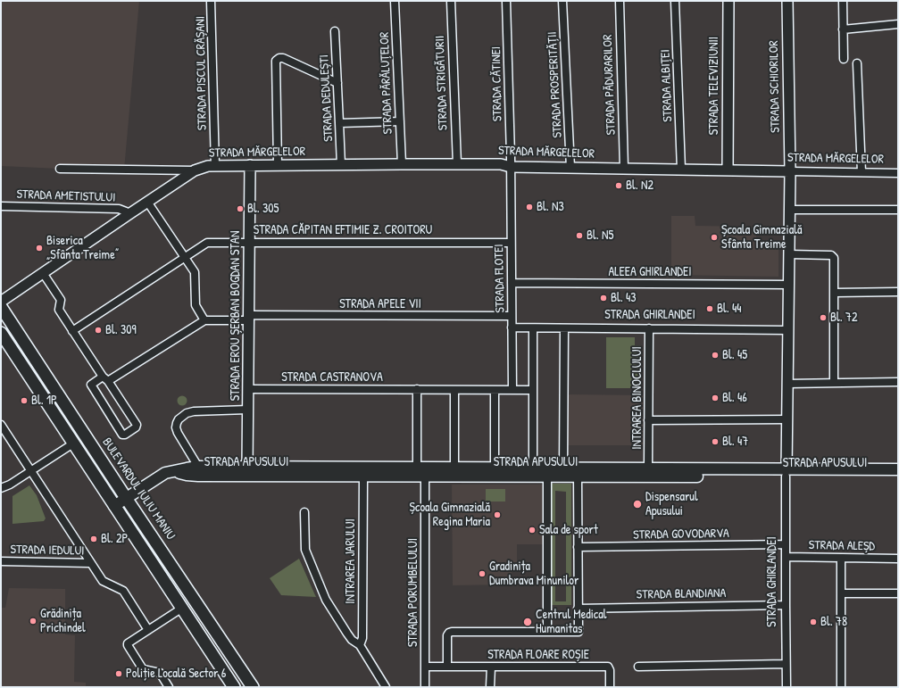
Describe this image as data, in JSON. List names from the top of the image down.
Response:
{
  "streets": {
    "main road": ["STRADA APUSULUI", "BULEVARDUL IULIU MANIU"],
    "street": [
      "STRADA PISCUL CRĂȘANI",
      "STRADA PĂRĂLUȚELOR",
      "STRADA STRIGĂTURII",
      "STRADA CĂTINEI",
      "STRADA PROSPERITĂȚII",
      "STRADA PĂDURARILOR",
      "STRADA ALBIȚEI",
      "STRADA TELEVIZIUNII",
      "STRADA SCHIORILOR",
      "STRADA DEDULEȘTI",
      "STRADA MĂRGELELOR",
      "STRADA AMETISTULUI",
      "STRADA CĂPITAN EFTIMIE Z. CROITORU",
      "ALEEA GHIRLANDEI",
      "STRADA FLOTEI",
      "STRADA APELE VII",
      "STRADA GHIRLANDEI",
      "STRADA EROU ȘERBAN BOGDAN STAN",
      "STRADA CASTRANOVA",
      "INTRAREA BINOCLULUI",
      "STRADA GOVODARVA",
      "STRADA ALEȘD",
      "STRADA IEDULUI",
      "INTRAREA JARULUI",
      "STRADA PORUMBELULUI",
      "STRADA BLANDIANA",
      "STRADA FLOARE ROȘIE"
    ]
  },
  "crossings": [
    ["STRADA PISCUL CRĂȘANI", "STRADA MĂRGELELOR"],
    ["STRADA PĂRĂLUȚELOR", "STRADA MĂRGELELOR"],
    ["STRADA STRIGĂTURII", "STRADA MĂRGELELOR"],
    ["STRADA CĂTINEI", "STRADA MĂRGELELOR"],
    ["STRADA CĂTINEI", "STRADA FLOTEI"],
    ["STRADA PROSPERITĂȚII", "STRADA MĂRGELELOR"],
    ["STRADA PĂDURARILOR", "STRADA MĂRGELELOR"],
    ["STRADA ALBIȚEI", "STRADA MĂRGELELOR"],
    ["STRADA TELEVIZIUNII", "STRADA MĂRGELELOR"],
    ["STRADA SCHIORILOR", "STRADA MĂRGELELOR"],
    ["STRADA SCHIORILOR", "STRADA GHIRLANDEI"],
    ["STRADA DEDULEȘTI", "STRADA MĂRGELELOR"],
    ["STRADA MĂRGELELOR", "STRADA AMETISTULUI"],
    ["STRADA MĂRGELELOR", "STRADA FLOTEI"],
    ["STRADA MĂRGELELOR", "STRADA GHIRLANDEI"],
    ["STRADA MĂRGELELOR", "STRADA EROU ȘERBAN BOGDAN STAN"],
    ["STRADA CĂPITAN EFTIMIE Z. CROITORU", "STRADA FLOTEI"],
    ["STRADA CĂPITAN EFTIMIE Z. CROITORU", "STRADA EROU ȘERBAN BOGDAN STAN"],
    ["ALEEA GHIRLANDEI", "STRADA FLOTEI"],
    ["ALEEA GHIRLANDEI", "STRADA GHIRLANDEI"],
    ["STRADA FLOTEI", "STRADA APELE VII"],
    ["STRADA FLOTEI", "STRADA GHIRLANDEI"],
    ["STRADA FLOTEI", "STRADA CASTRANOVA"],
    ["STRADA APELE VII", "STRADA EROU ȘERBAN BOGDAN STAN"],
    ["STRADA GHIRLANDEI", "INTRAREA BINOCLULUI"],
    ["STRADA GHIRLANDEI", "STRADA APUSULUI"],
    ["STRADA GHIRLANDEI", "STRADA GOVODARVA"],
    ["STRADA GHIRLANDEI", "STRADA ALEȘD"],
    ["STRADA GHIRLANDEI", "STRADA BLANDIANA"],
    ["STRADA EROU ȘERBAN BOGDAN STAN", "STRADA CASTRANOVA"],
    ["STRADA EROU ȘERBAN BOGDAN STAN", "STRADA APUSULUI"],
    ["INTRAREA BINOCLULUI", "STRADA APUSULUI"],
    ["STRADA APUSULUI", "BULEVARDUL IULIU MANIU"],
    ["STRADA APUSULUI", "INTRAREA JARULUI"],
    ["STRADA APUSULUI", "STRADA PORUMBELULUI"],
    ["STRADA PORUMBELULUI", "STRADA FLOARE ROȘIE"],
    ["STRADA BLANDIANA", "STRADA FLOARE ROȘIE"]
  ],
  "places": [
    "Bl. N2",
    "Bl. N3",
    "Bl. 305",
    "Bl. N5",
    "Școala Gimnazială Sfânta Treime",
    "Biserica „Sfânta Treime”",
    "Bl. 43",
    "Bl. 44",
    "Bl. 72",
    "Bl. 309",
    "Bl. 45",
    "Bl. 46",
    "Bl. 1P",
    "Bl. 47",
    "Dispensarul Apusului",
    "Școala Gimnazială Regina Maria",
    "Sala de sport",
    "Bl. 2P",
    "Gradinița Dumbrava Minunilor",
    "Grădinița Prichindel",
    "Centrul Medical Humanitas",
    "Bl. 78",
    "Poliție Locală Sector 6"
  ]
}
